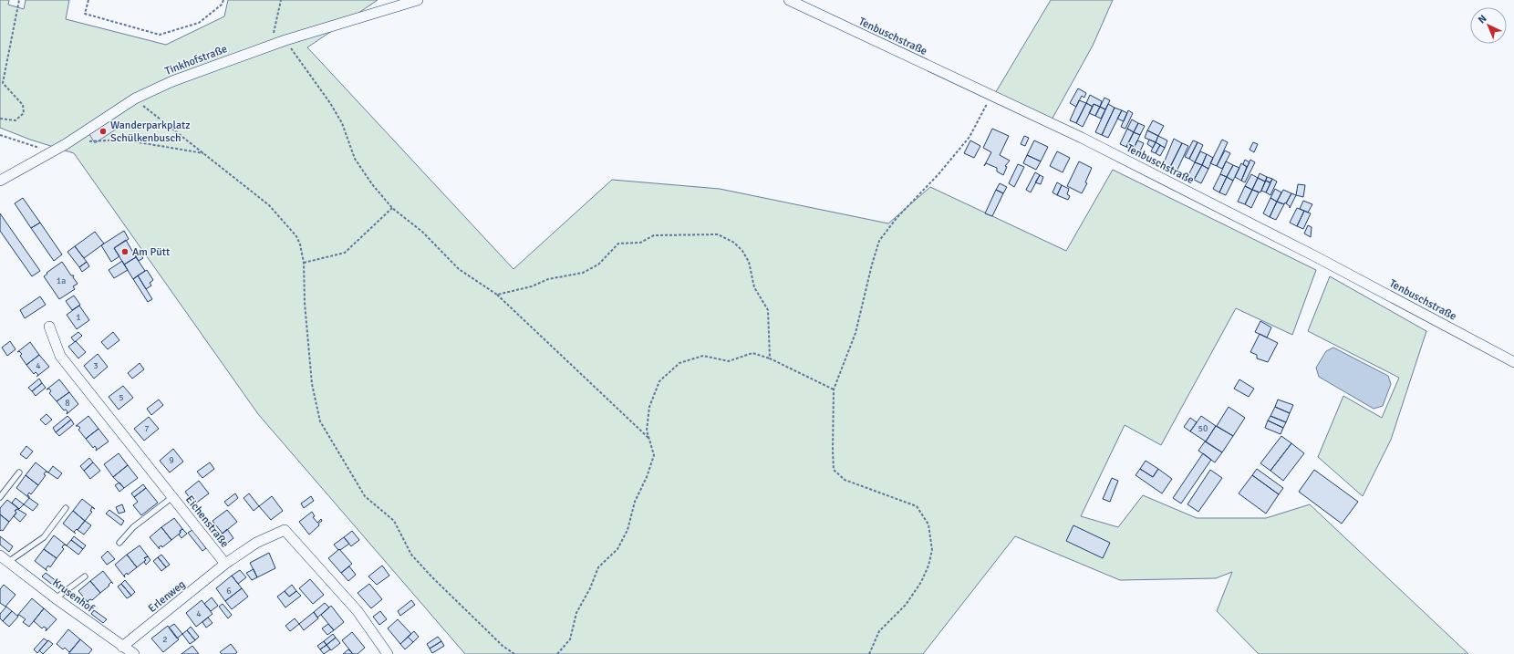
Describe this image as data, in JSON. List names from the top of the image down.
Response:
{
  "streets": {
    "street": [
      "Tenbuschstraße",
      "Tinkhofstraße",
      "Eichenstraße",
      "Krusenhof",
      "Erlenweg"
    ]
  },
  "crossings": [
    ["Eichenstraße", "Erlenweg"],
    ["Krusenhof", "Erlenweg"]
  ],
  "places": ["Wanderparkplatz Schülkenbusch", "Am Pütt"],
  "house_numbers": [
    "1a",
    "1",
    "4",
    "3",
    "5",
    "8",
    "7",
    "50",
    "9",
    "6",
    "4",
    "2"
  ],
  "north": "top left"
}
